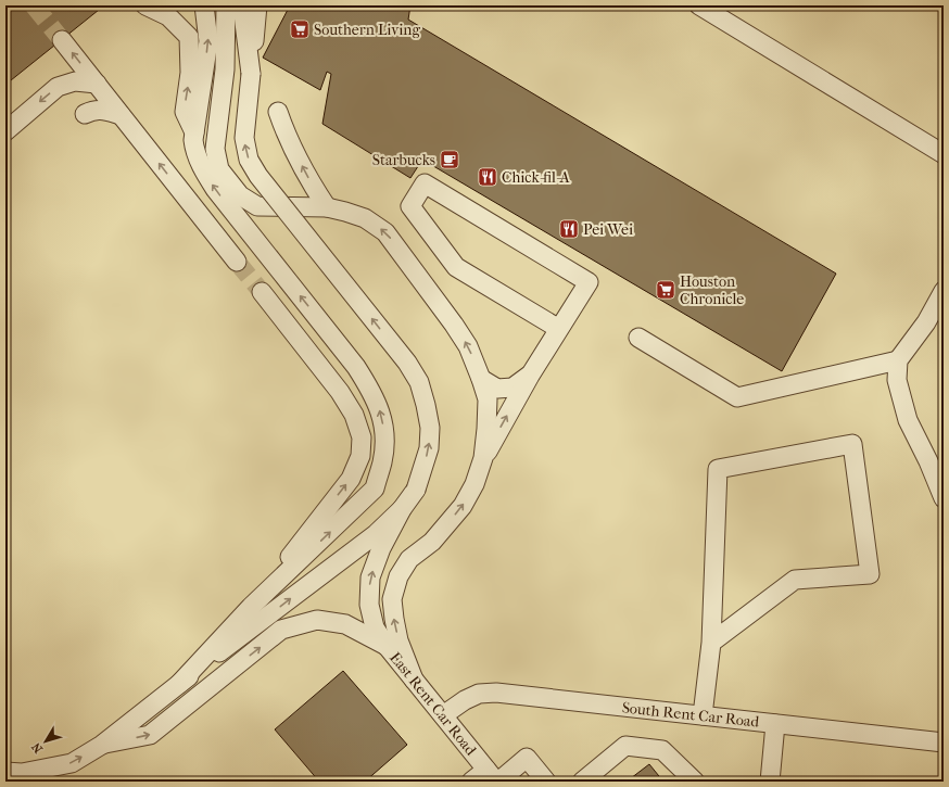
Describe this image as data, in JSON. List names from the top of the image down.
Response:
{
  "streets": {
    "lane": ["East Rent Car Road", "South Rent Car Road"]
  },
  "crossings": [
    ["East Rent Car Road", "South Rent Car Road"]
  ],
  "one_way": ["East Rent Car Road"],
  "places": {
    "supermarket": ["Southern Living", "Houston Chronicle"],
    "cafe": ["Starbucks"],
    "restaurant": ["Chick-fil-A", "Pei Wei"]
  },
  "north": "bottom left"
}
